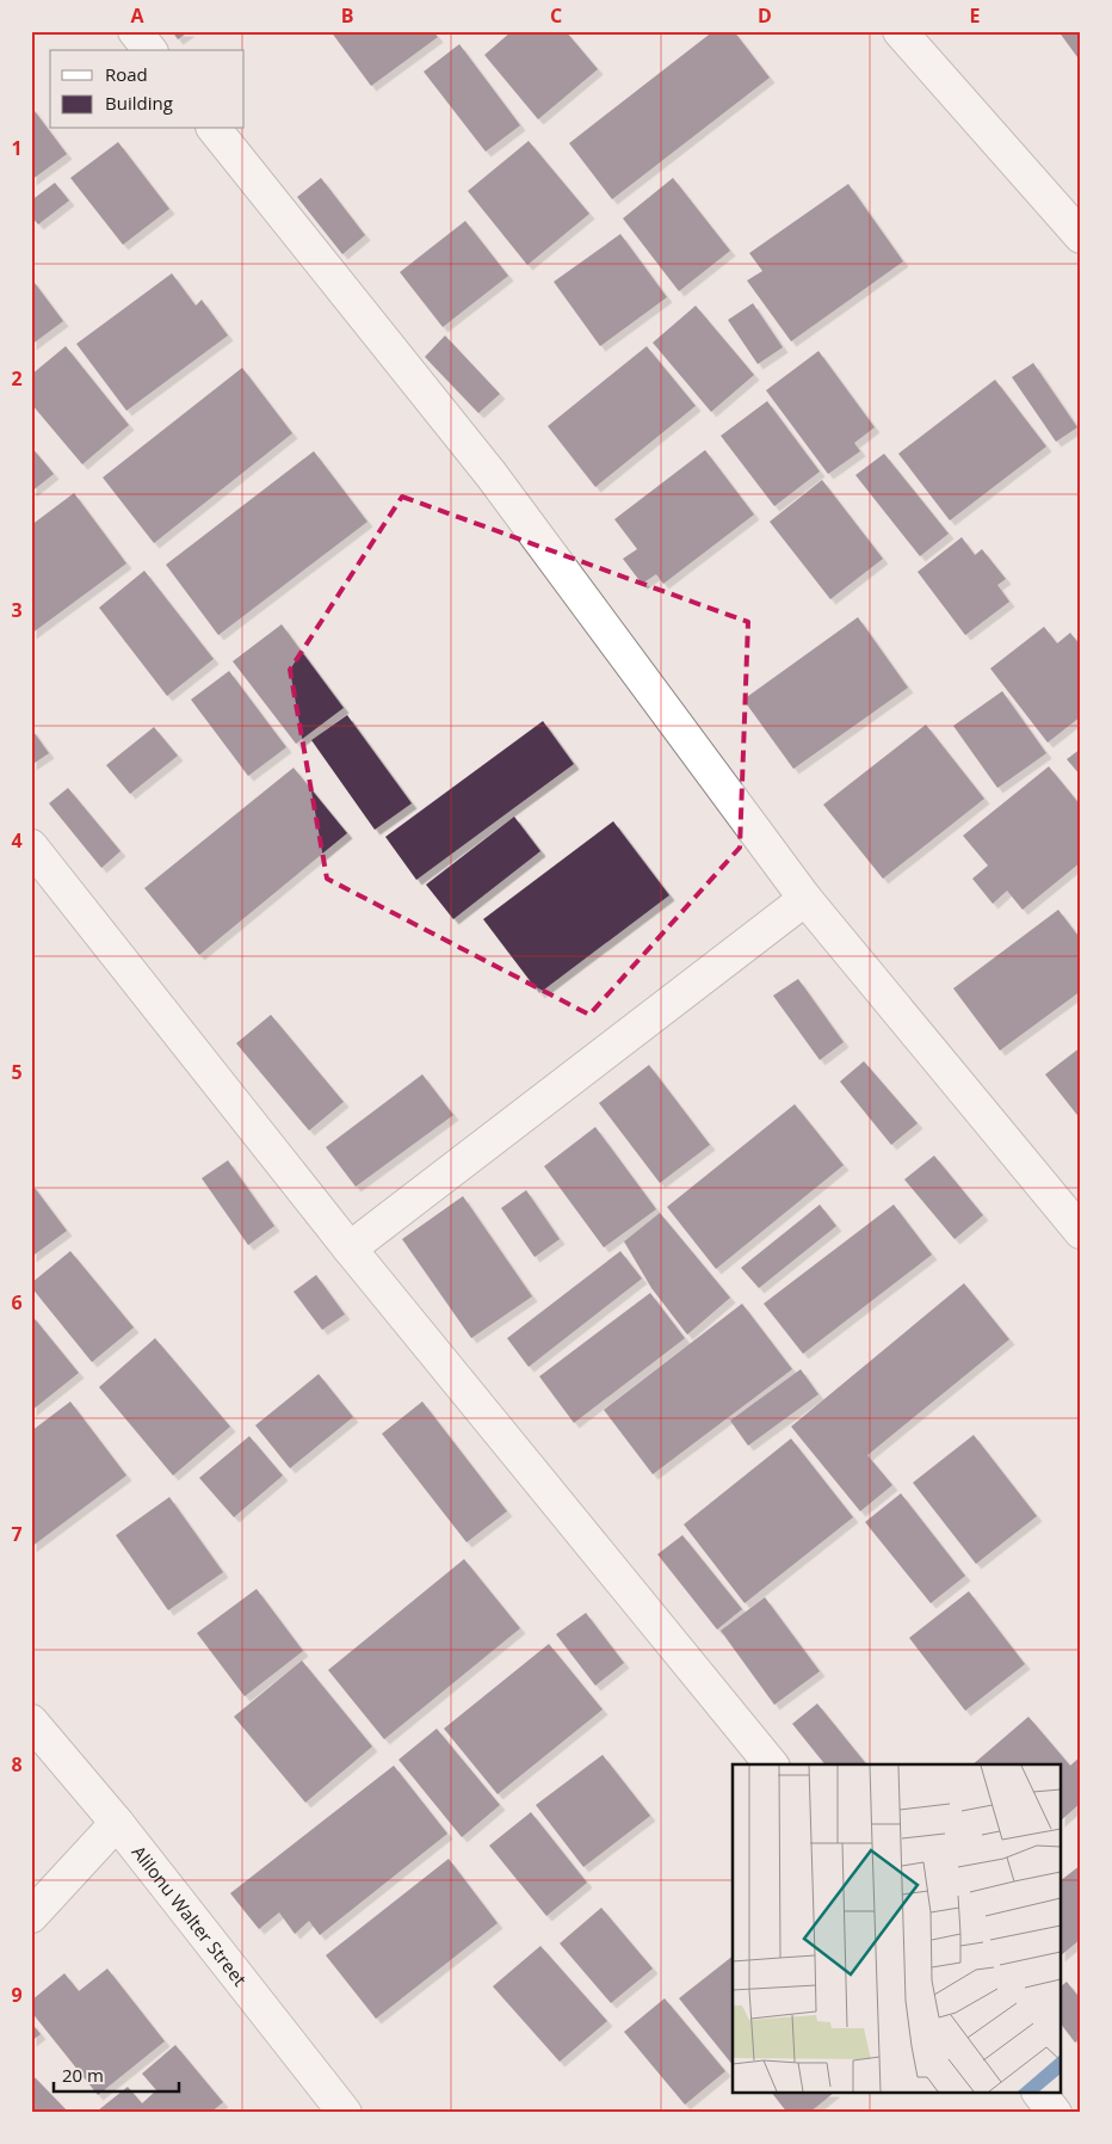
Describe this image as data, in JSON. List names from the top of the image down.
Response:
{
  "streets": {
    "street": ["Alilonu Walter Street"]
  },
  "legend": ["Road", "Building"],
  "scale_bar": "20 m",
  "grid": {
    "columns": [
      "A",
      "B",
      "C",
      "D",
      "E"
    ],
    "rows": [
      "1",
      "2",
      "3",
      "4",
      "5",
      "6",
      "7",
      "8",
      "9"
    ]
  }
}
